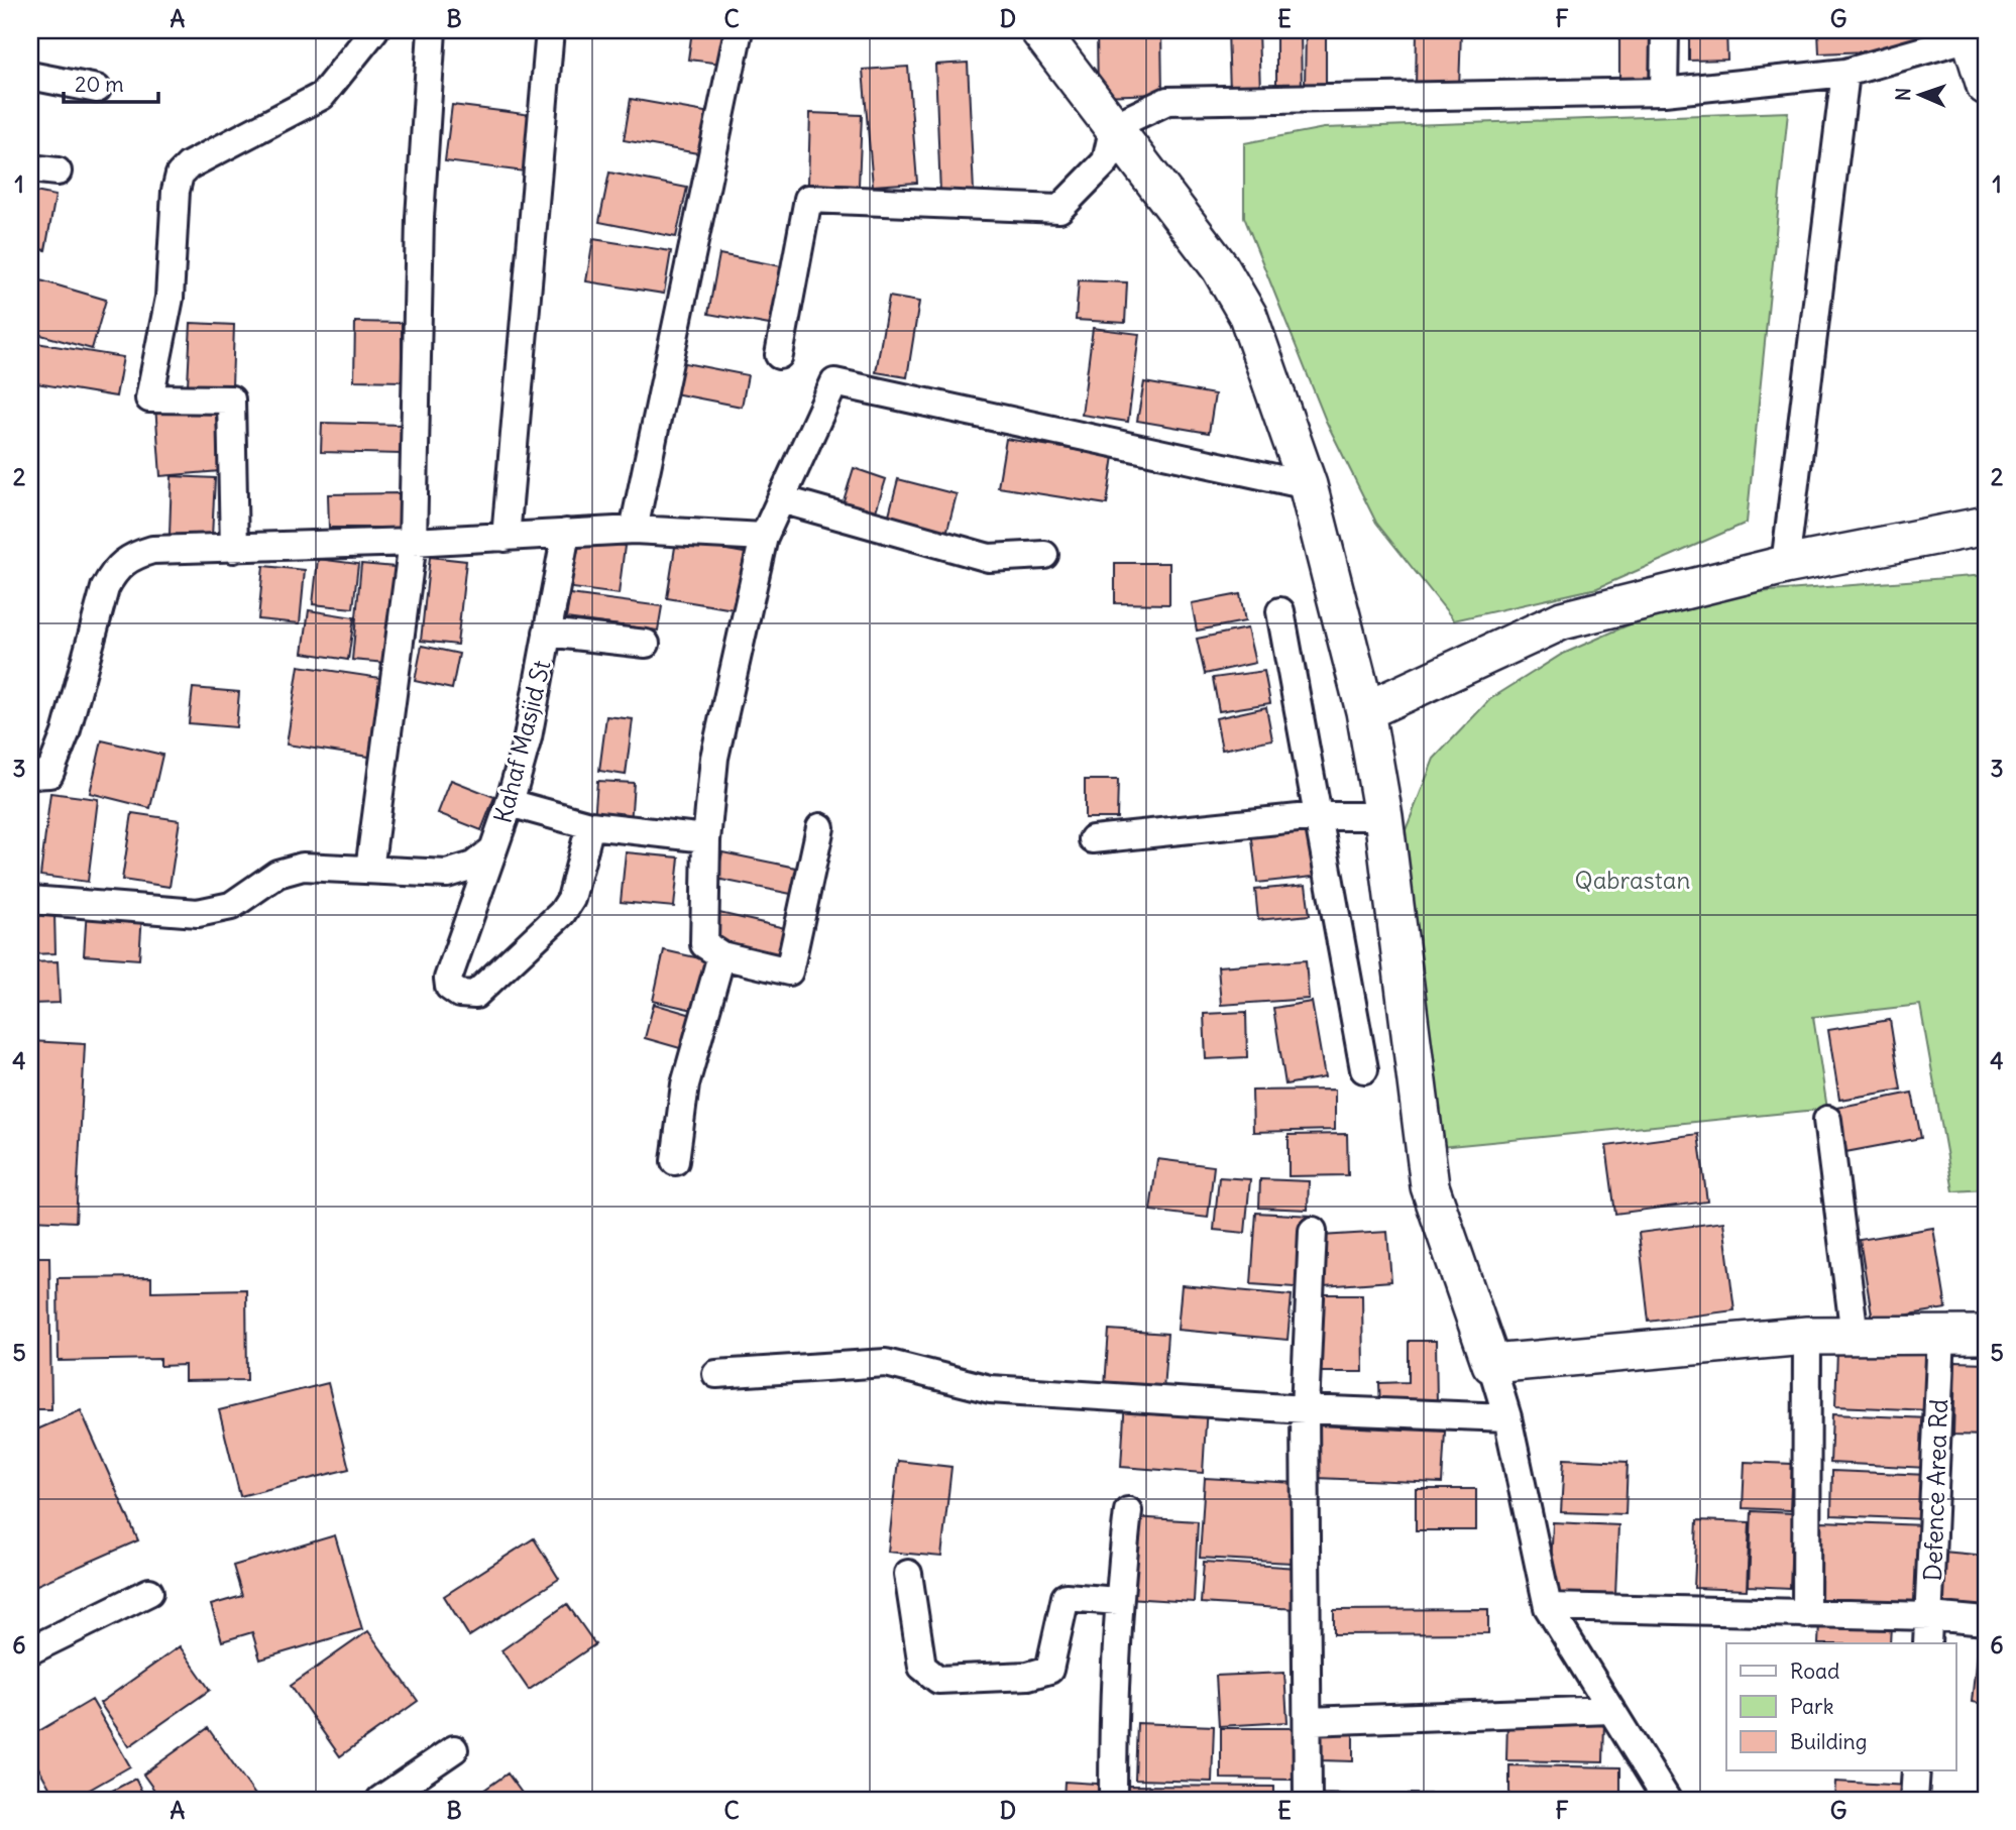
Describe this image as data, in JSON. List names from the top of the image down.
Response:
{
  "streets": {
    "street": ["Kahaf Masjid St", "Defence Area Rd"]
  },
  "parks": ["Qabrastan"],
  "legend": ["Road", "Park", "Building"],
  "scale_bar": "20 m",
  "north": "left",
  "grid": {
    "columns": [
      "A",
      "B",
      "C",
      "D",
      "E",
      "F",
      "G"
    ],
    "rows": [
      "1",
      "2",
      "3",
      "4",
      "5",
      "6"
    ]
  }
}
